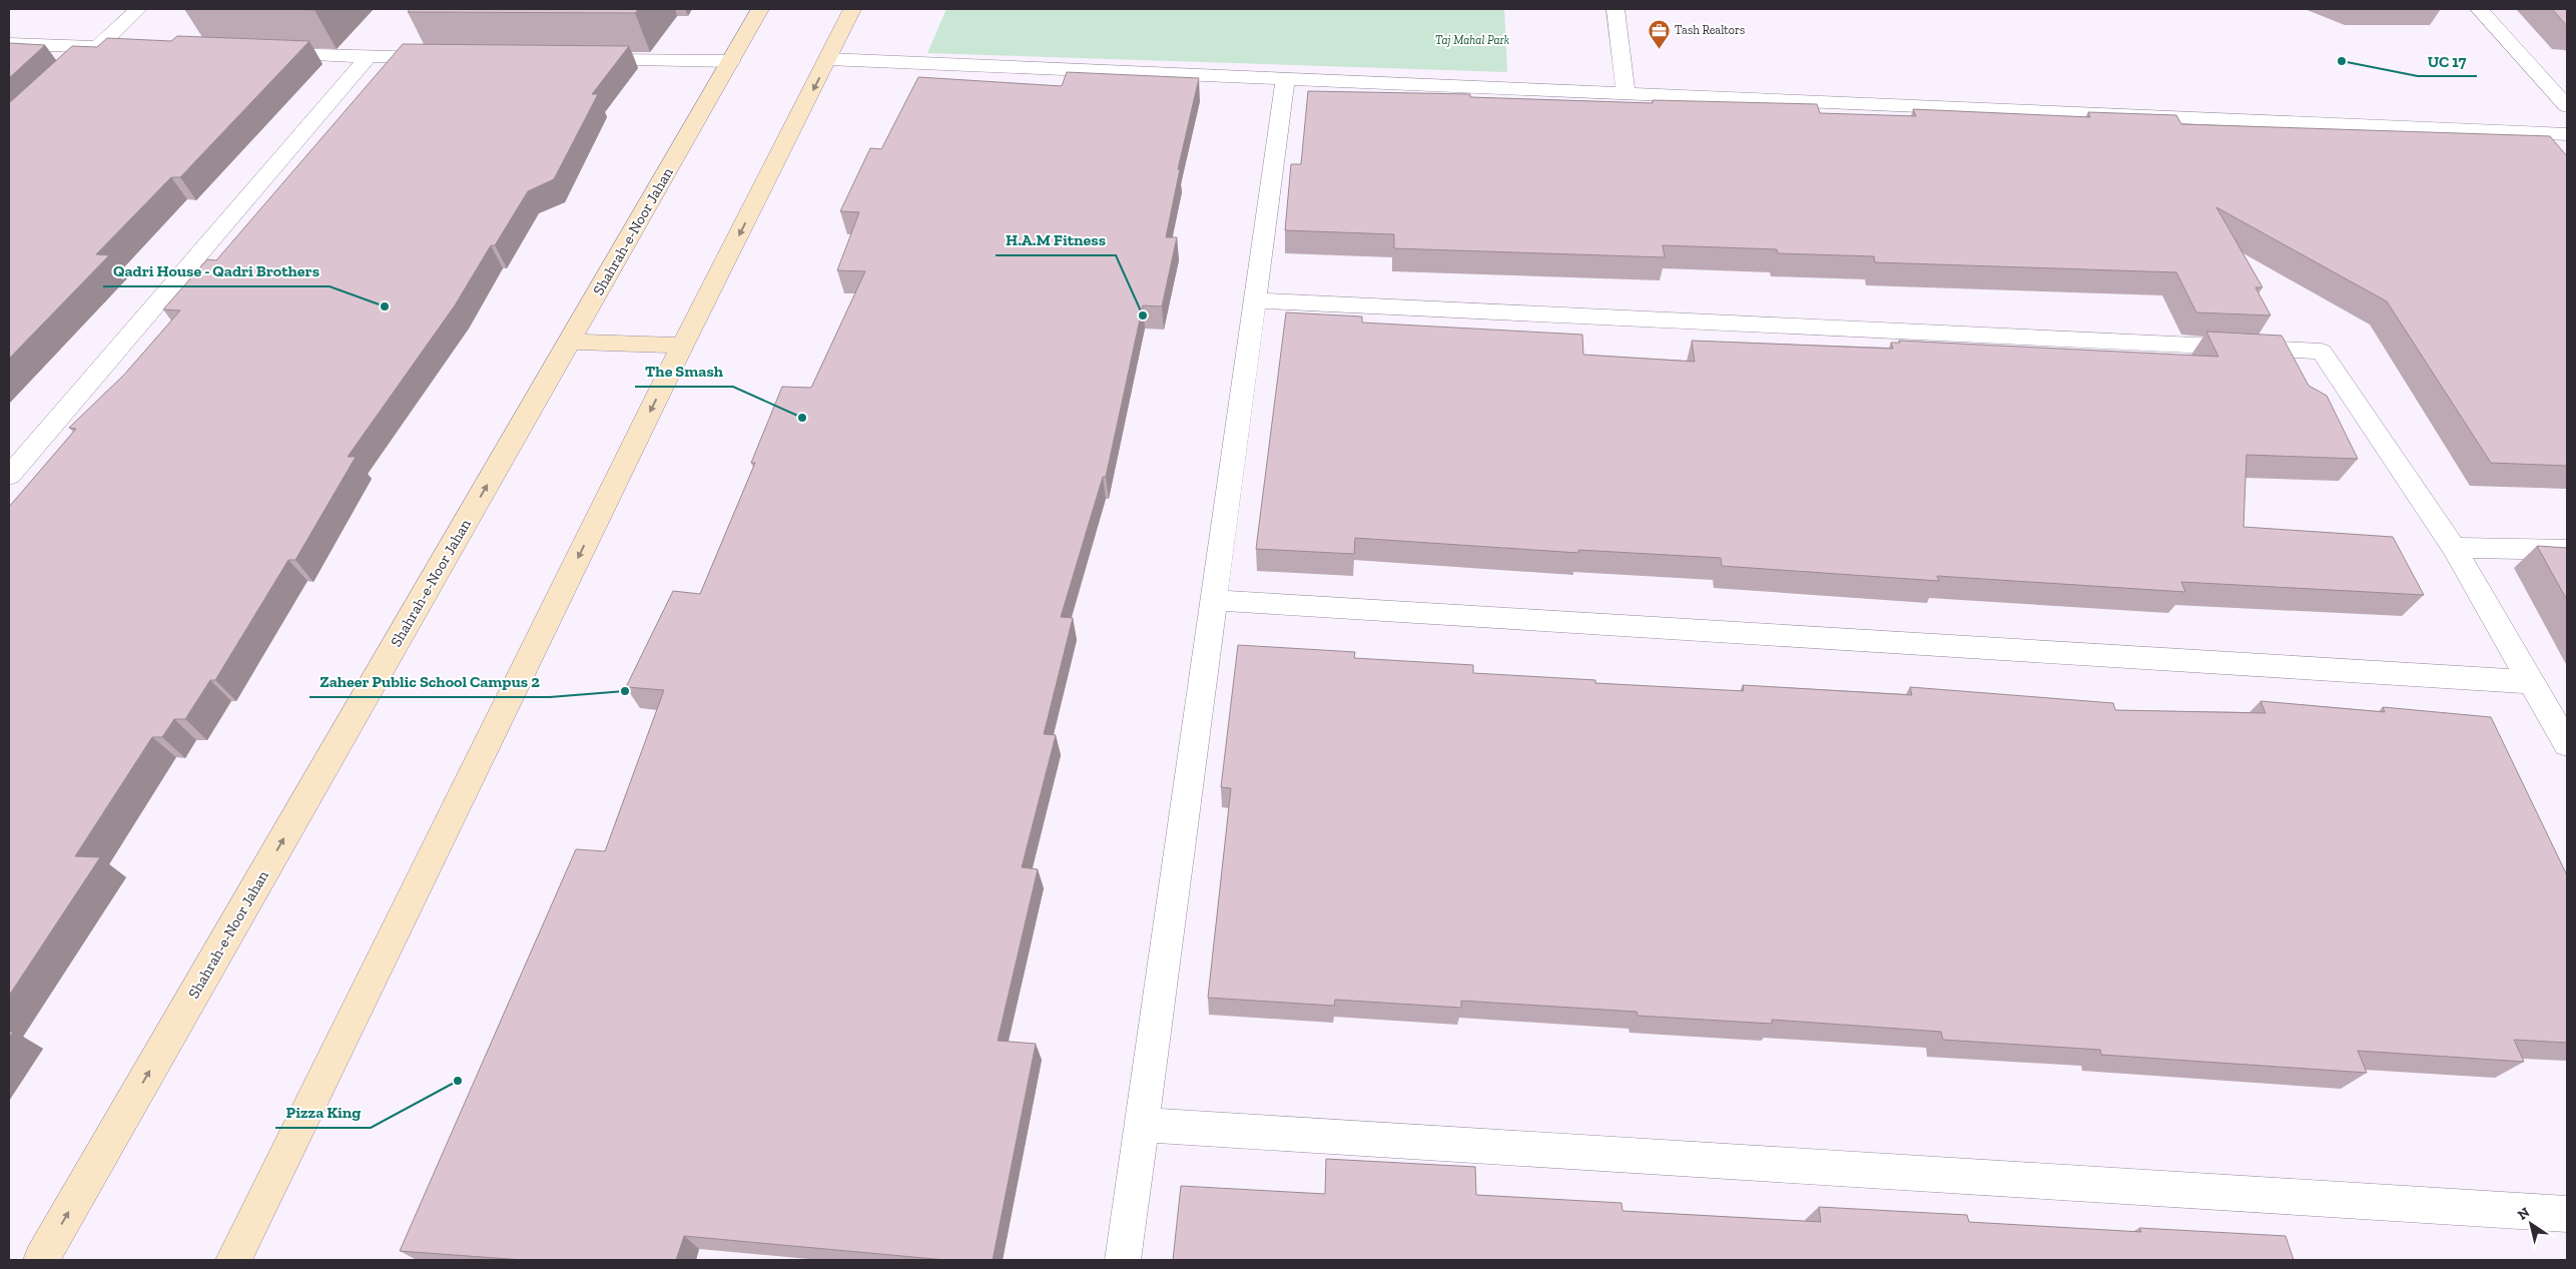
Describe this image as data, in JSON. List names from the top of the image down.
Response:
{
  "streets": {
    "main road": ["Shahrah-e-Noor Jahan"]
  },
  "parks": ["Taj Mahal Park"],
  "places": {
    "office": ["Tash Realtors"],
    "other": [
      "UC 17",
      "Qadri House - Qadri Brothers",
      "H.A.M Fitness",
      "The Smash",
      "Zaheer Public School Campus 2",
      "Pizza King"
    ]
  },
  "north": "top left"
}
